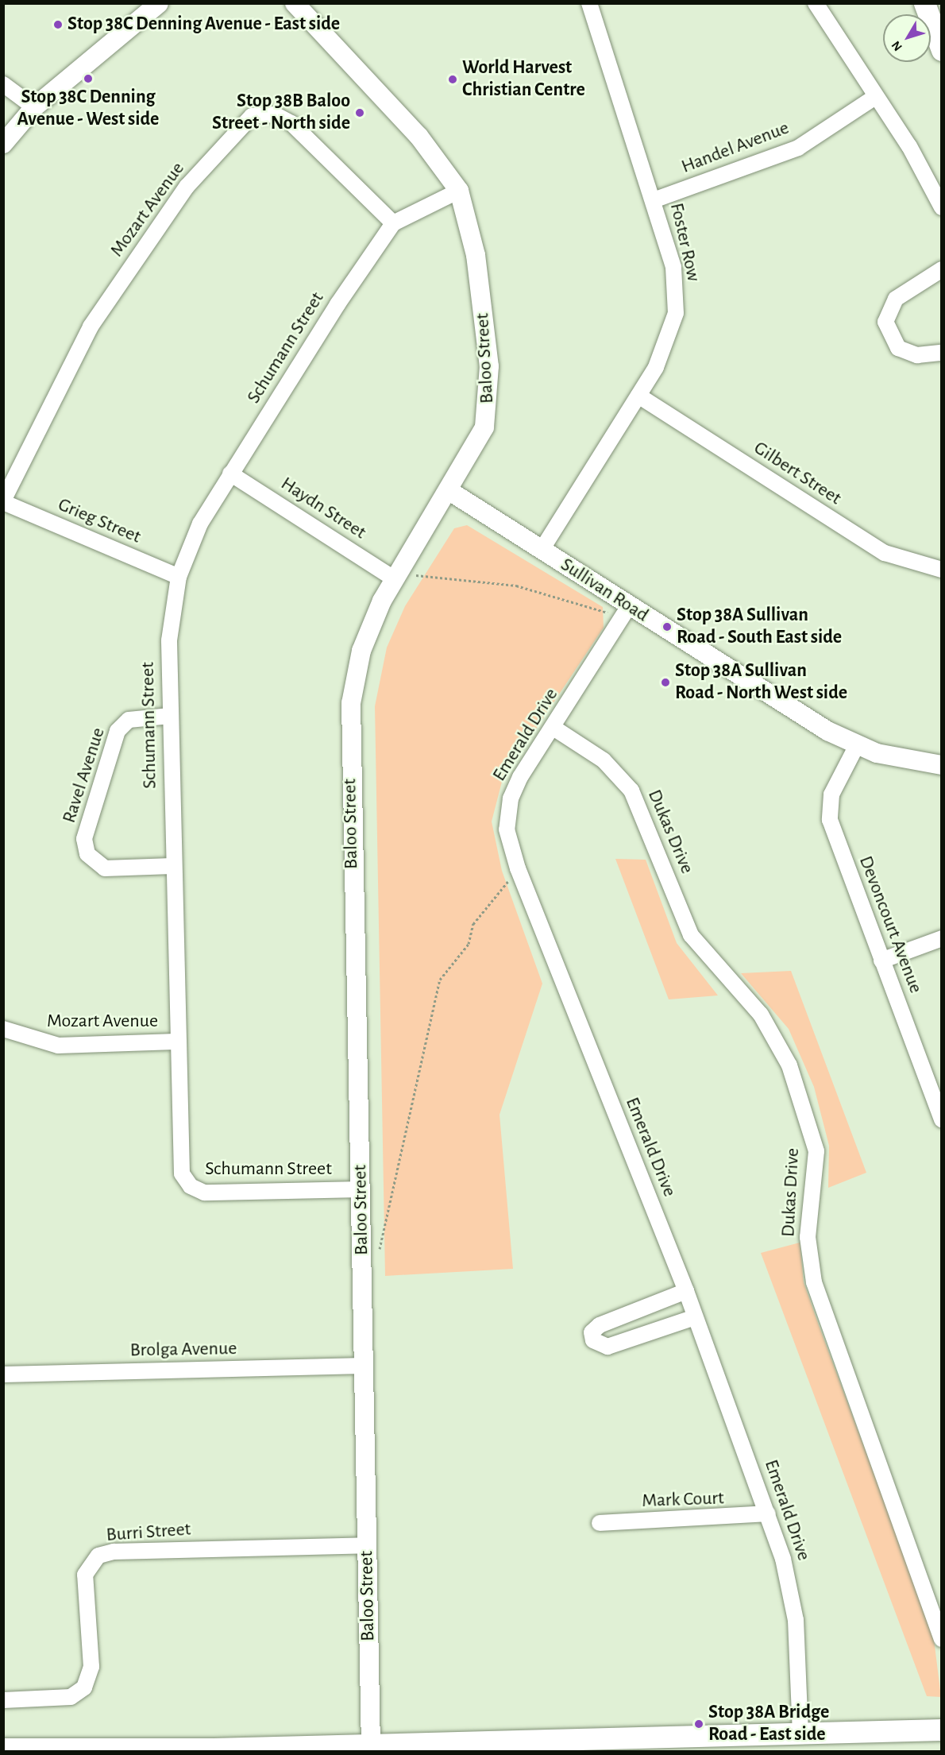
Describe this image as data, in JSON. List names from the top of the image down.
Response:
{
  "streets": {
    "street": [
      "Handel Avenue",
      "Mozart Avenue",
      "Foster Row",
      "Schumann Street",
      "Baloo Street",
      "Gilbert Street",
      "Haydn Street",
      "Grieg Street",
      "Sullivan Road",
      "Emerald Drive",
      "Ravel Avenue",
      "Dukas Drive",
      "Devoncourt Avenue",
      "Brolga Avenue",
      "Mark Court",
      "Burri Street"
    ]
  },
  "crossings": [
    ["Handel Avenue", "Foster Row"],
    ["Mozart Avenue", "Schumann Street"],
    ["Mozart Avenue", "Grieg Street"],
    ["Foster Row", "Gilbert Street"],
    ["Foster Row", "Sullivan Road"],
    ["Schumann Street", "Baloo Street"],
    ["Schumann Street", "Haydn Street"],
    ["Schumann Street", "Grieg Street"],
    ["Schumann Street", "Ravel Avenue"],
    ["Baloo Street", "Haydn Street"],
    ["Baloo Street", "Sullivan Road"],
    ["Baloo Street", "Brolga Avenue"],
    ["Baloo Street", "Burri Street"],
    ["Sullivan Road", "Emerald Drive"],
    ["Sullivan Road", "Devoncourt Avenue"],
    ["Emerald Drive", "Dukas Drive"],
    ["Emerald Drive", "Mark Court"]
  ],
  "places": [
    "Stop 38C Denning Avenue - East side",
    "Stop 38C Denning Avenue - West side",
    "World Harvest Christian Centre",
    "Stop 38B Baloo Street - North side",
    "Stop 38A Sullivan Road - South East side",
    "Stop 38A Sullivan Road - North West side",
    "Stop 38A Bridge Road - East side"
  ],
  "north": "bottom left"
}
